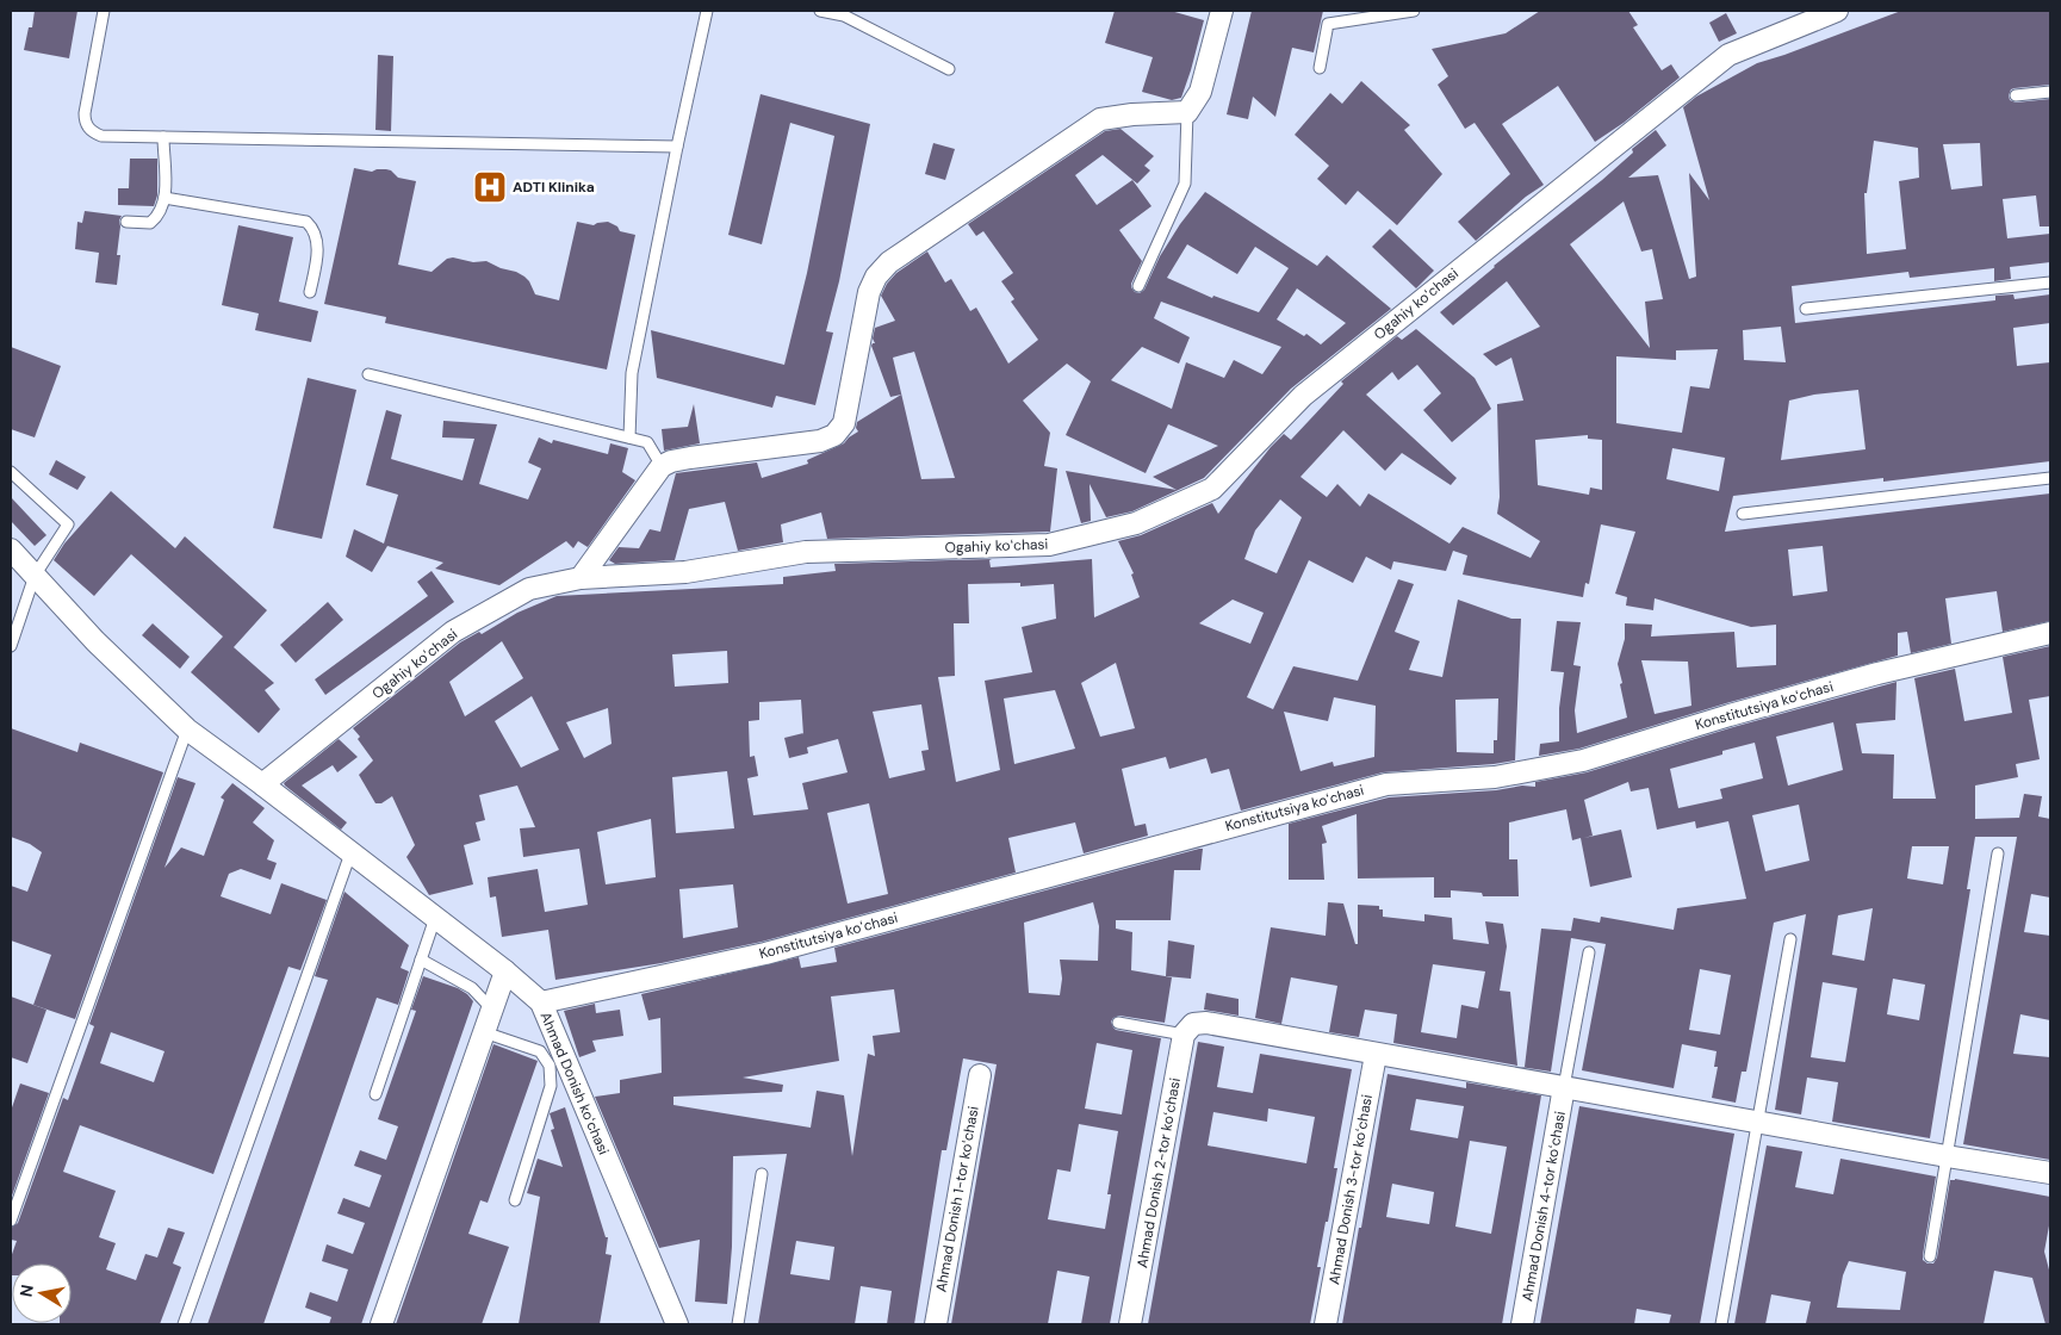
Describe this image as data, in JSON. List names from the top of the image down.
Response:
{
  "streets": {
    "street": [
      "Ogahiy koʻchasi",
      "Konstitutsiya koʻchasi",
      "Ahmad Donish koʻchasi",
      "Ahmad Donish 2-tor koʻchasi",
      "Ahmad Donish 3-tor koʻchasi",
      "Ahmad Donish 1-tor koʻchasi",
      "Ahmad Donish 4-tor koʻchasi"
    ]
  },
  "crossings": [
    ["Ogahiy koʻchasi", "Ahmad Donish koʻchasi"],
    ["Konstitutsiya koʻchasi", "Ahmad Donish koʻchasi"]
  ],
  "places": {
    "hospital": ["ADTI Klinika"]
  },
  "north": "left"
}
